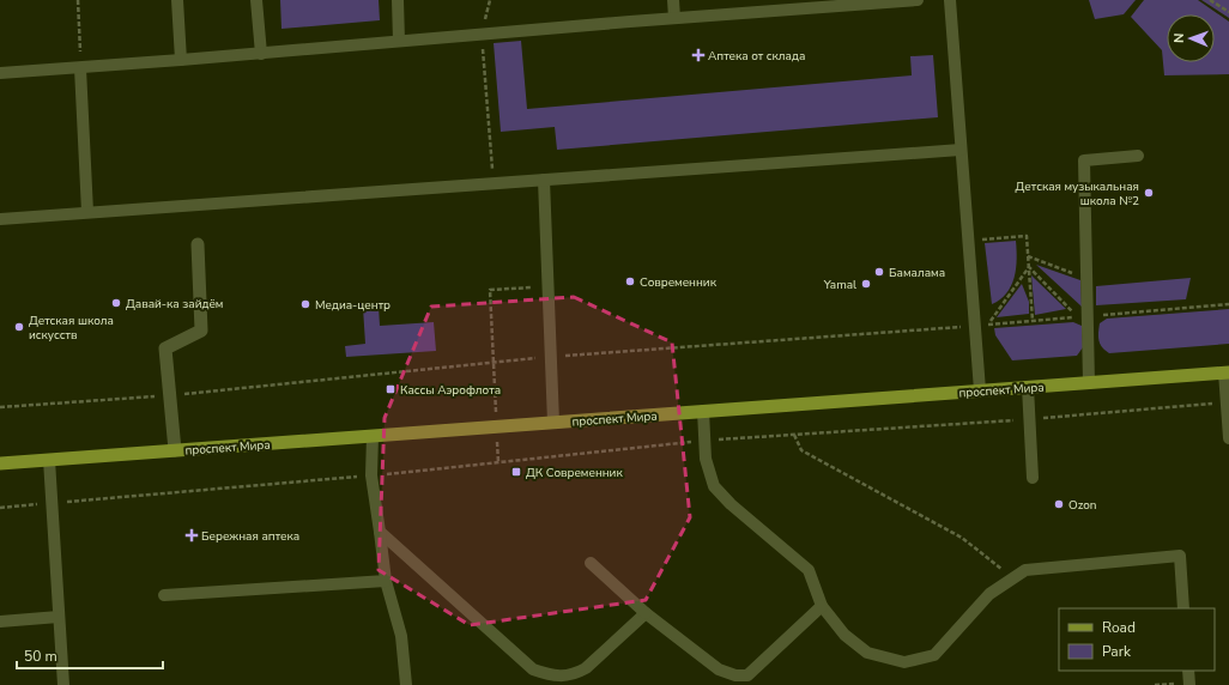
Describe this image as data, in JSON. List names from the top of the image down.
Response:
{
  "streets": {
    "main road": ["проспект Мира"]
  },
  "places": {
    "health": ["Аптека от склада", "Бережная аптека"],
    "other": [
      "Детская музыкальная школа №2",
      "Бамалама",
      "Современник",
      "Yamal",
      "Давай-ка зайдём",
      "Медиа-центр",
      "Детская школа искусств",
      "Ozon"
    ],
    "transit": ["Кассы Аэрофлота", "ДК Современник"]
  },
  "legend": ["Road", "Park"],
  "scale_bar": "50 m",
  "north": "left"
}
